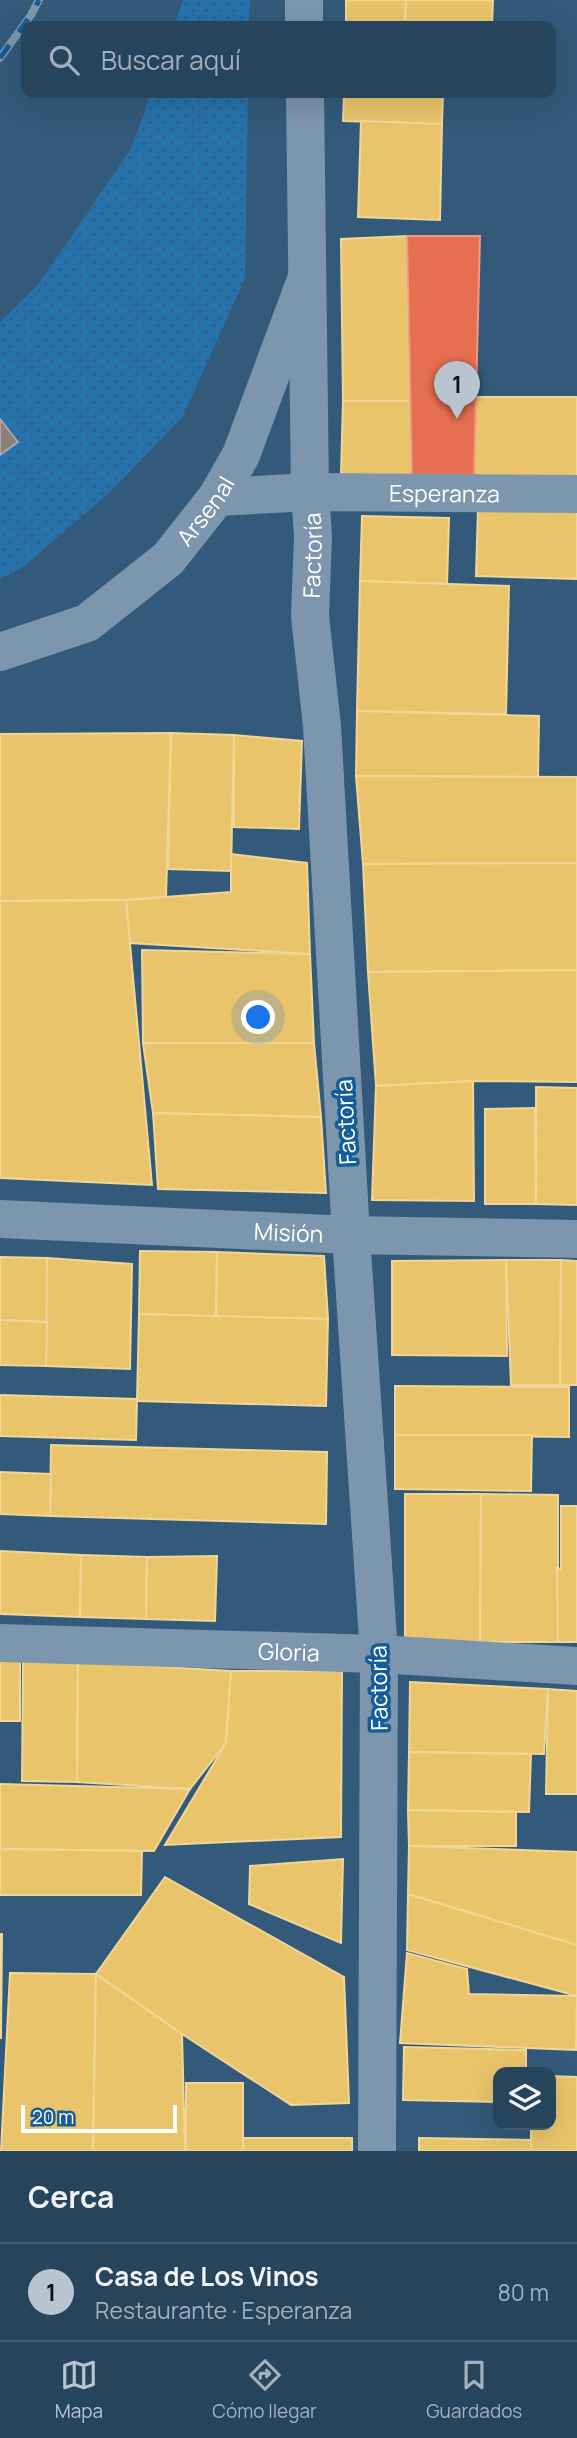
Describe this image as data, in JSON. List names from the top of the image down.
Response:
{
  "streets": {
    "street": [
      "Esperanza",
      "Arsenal",
      "Factoría",
      "Misión",
      "Gloria"
    ]
  },
  "crossings": [
    ["Esperanza", "Arsenal"],
    ["Esperanza", "Factoría"],
    ["Arsenal", "Factoría"],
    ["Factoría", "Misión"],
    ["Factoría", "Gloria"]
  ],
  "scale_bar": "20 m",
  "page": {
    "search": "Buscar aquí",
    "pins": "1",
    "scale": "20 m",
    "heading": "Cerca",
    "list": [
      {
        "mark": "1",
        "name": "Casa de Los Vinos",
        "note": "Restaurante · Esperanza",
        "value": "80 m"
      }
    ],
    "nav": ["Mapa", "Cómo llegar", "Guardados"]
  }
}
